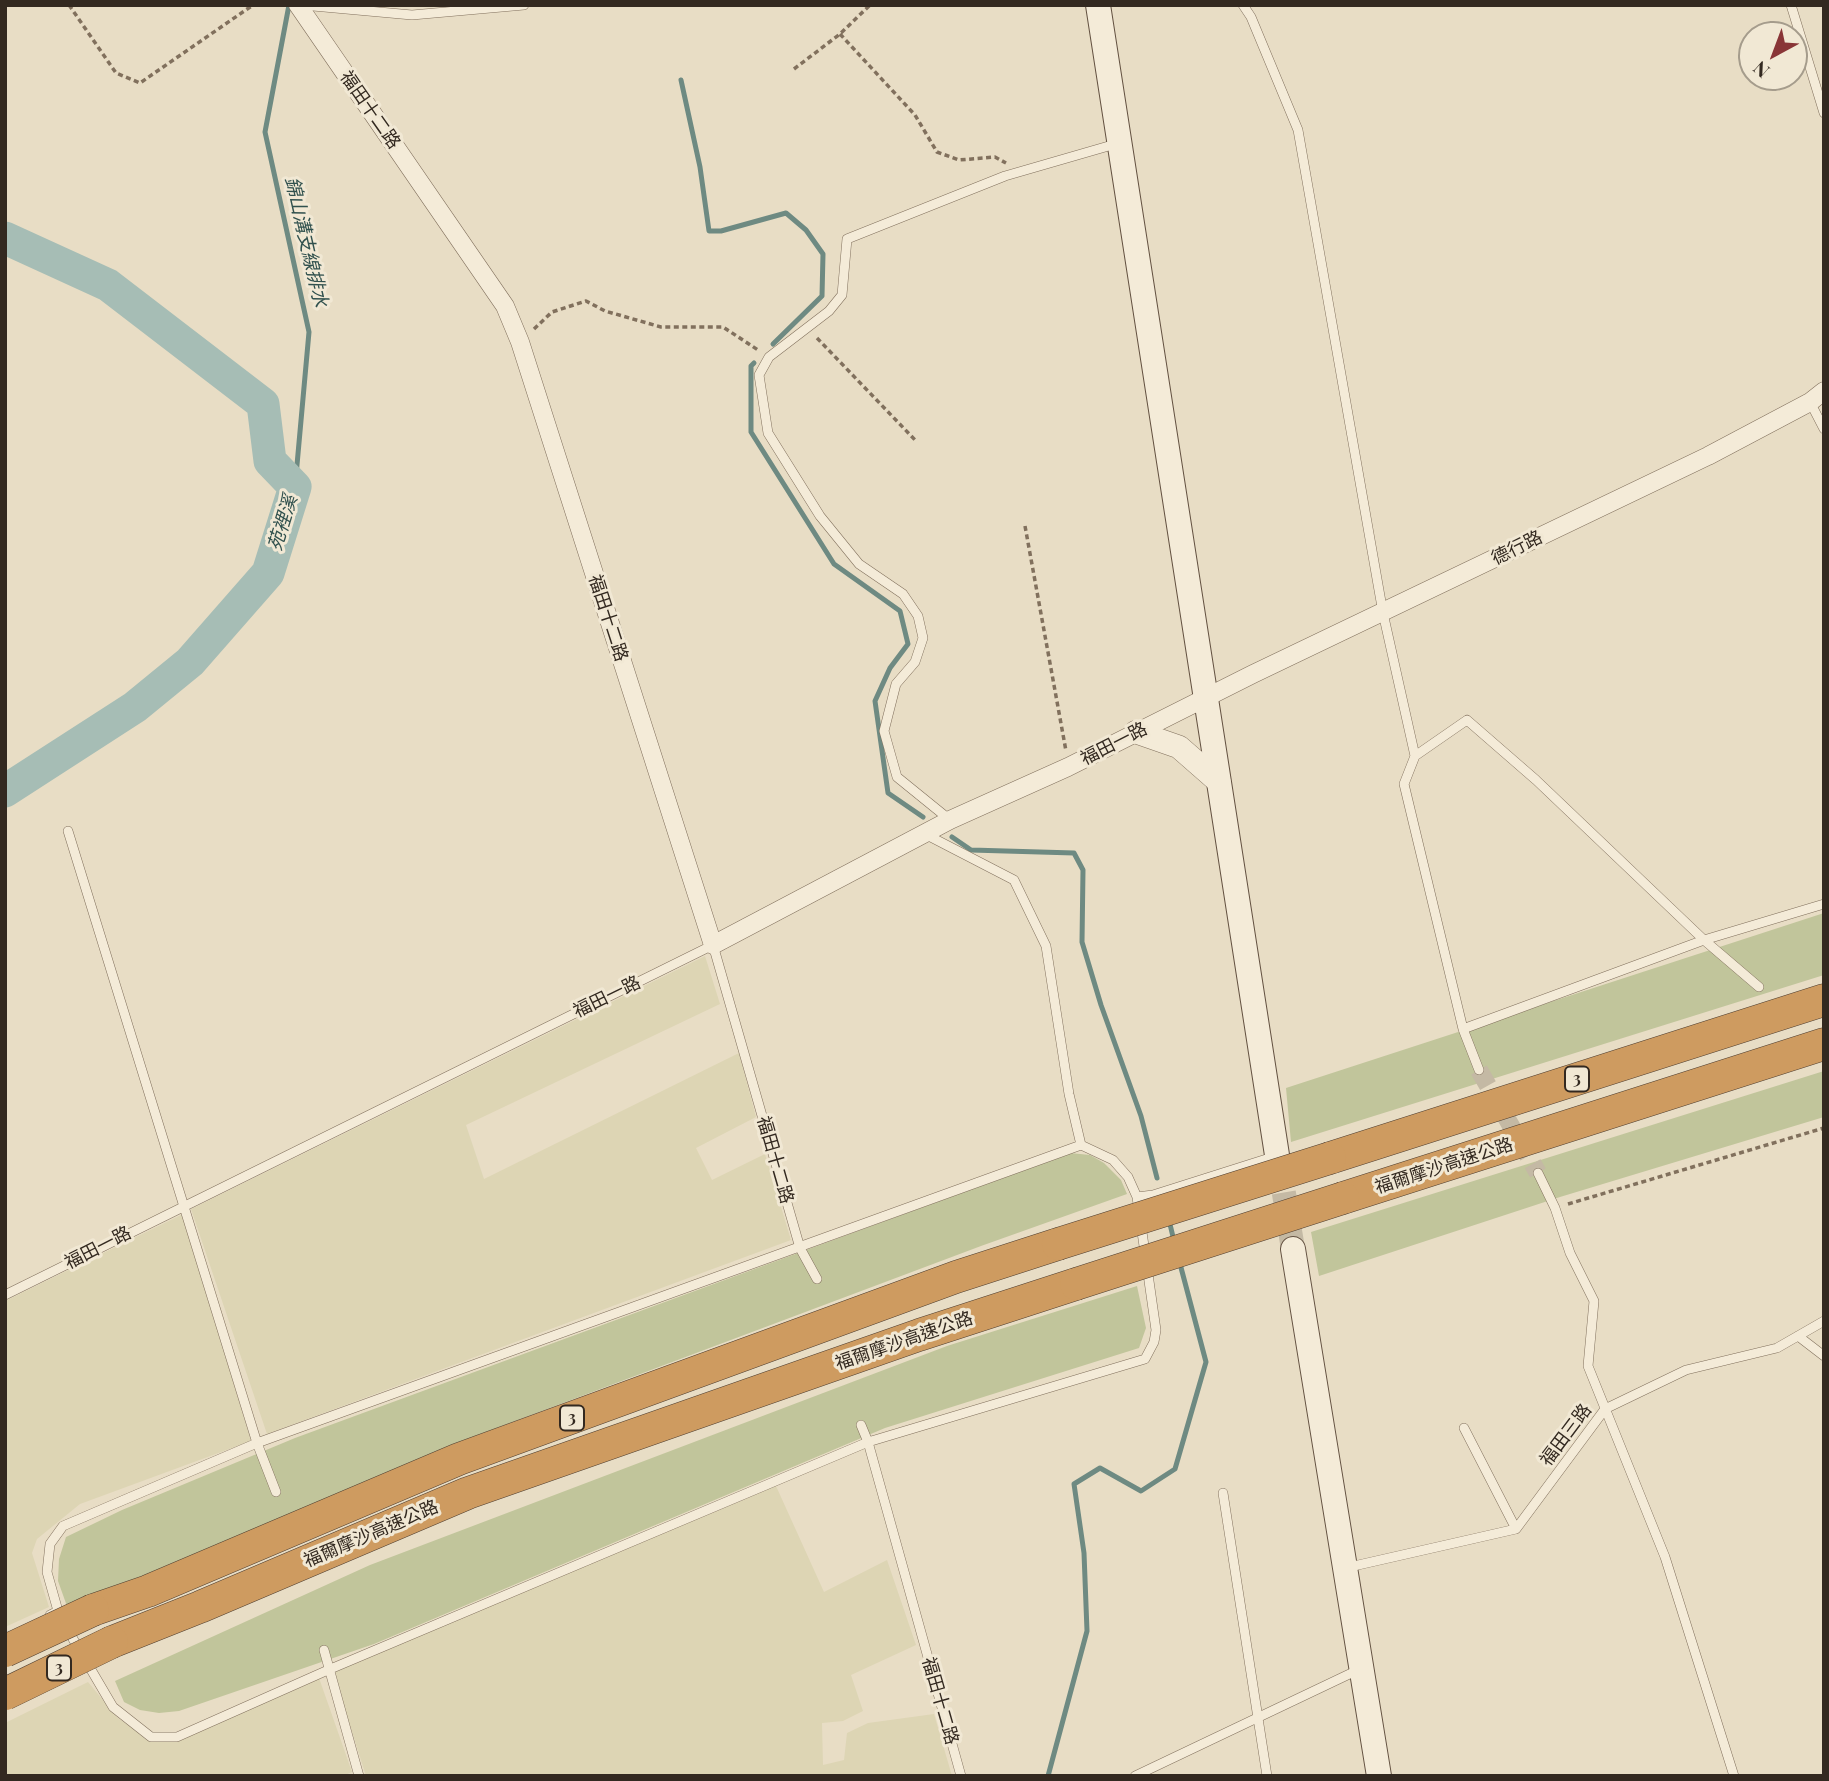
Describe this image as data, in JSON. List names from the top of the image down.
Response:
{
  "streets": {
    "highway": ["3", "福爾摩沙高速公路"],
    "street": ["福田十二路", "德行路", "福田一路"],
    "lane": ["福田三路"]
  },
  "crossings": [
    ["福田十二路", "福田一路"],
    ["德行路", "福田一路"]
  ],
  "water": ["錦山溝支線排水", "苑裡溪"],
  "north": "bottom left"
}
